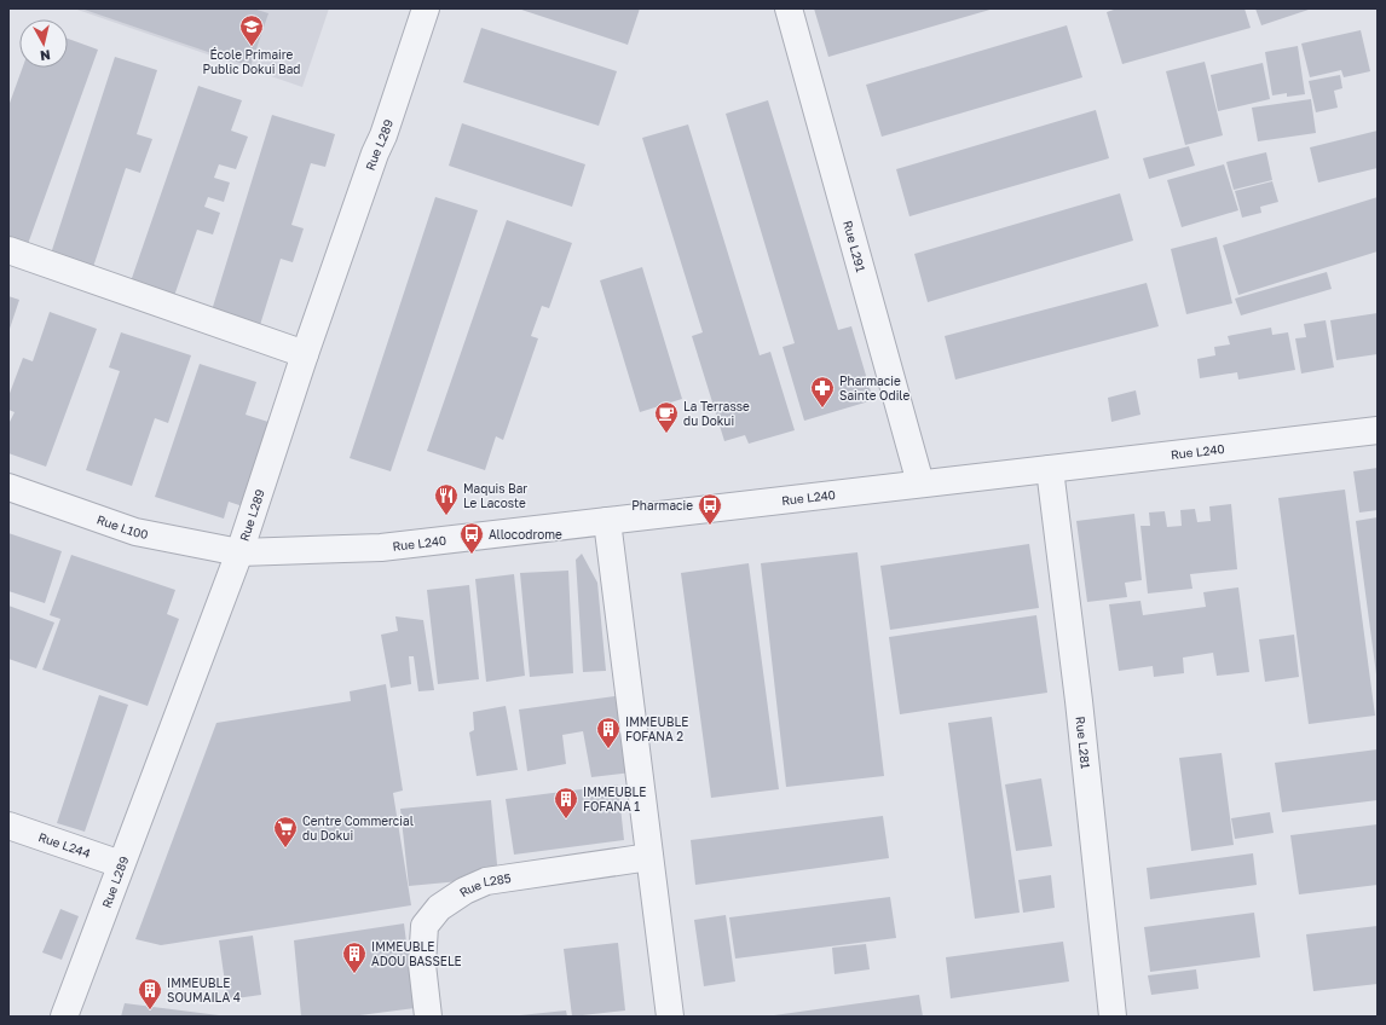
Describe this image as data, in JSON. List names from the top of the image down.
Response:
{
  "streets": {
    "street": [
      "Rue L289",
      "Rue L291",
      "Rue L240",
      "Rue L100",
      "Rue L281",
      "Rue L244",
      "Rue L285"
    ]
  },
  "crossings": [
    ["Rue L289", "Rue L240"],
    ["Rue L289", "Rue L100"],
    ["Rue L289", "Rue L244"],
    ["Rue L291", "Rue L240"],
    ["Rue L240", "Rue L100"],
    ["Rue L240", "Rue L281"]
  ],
  "places": {
    "school or university": ["École Primaire Public Dokui Bad"],
    "pharmacy": ["Pharmacie Sainte Odile"],
    "cafe": ["La Terrasse du Dokui"],
    "restaurant": ["Maquis Bar Le Lacoste"],
    "bus stop": ["Pharmacie", "Allocodrome"],
    "building": [
      "IMMEUBLE FOFANA 2",
      "IMMEUBLE FOFANA 1",
      "IMMEUBLE ADOU BASSELE",
      "IMMEUBLE SOUMAILA 4"
    ],
    "supermarket": ["Centre Commercial du Dokui"]
  },
  "north": "bottom"
}
